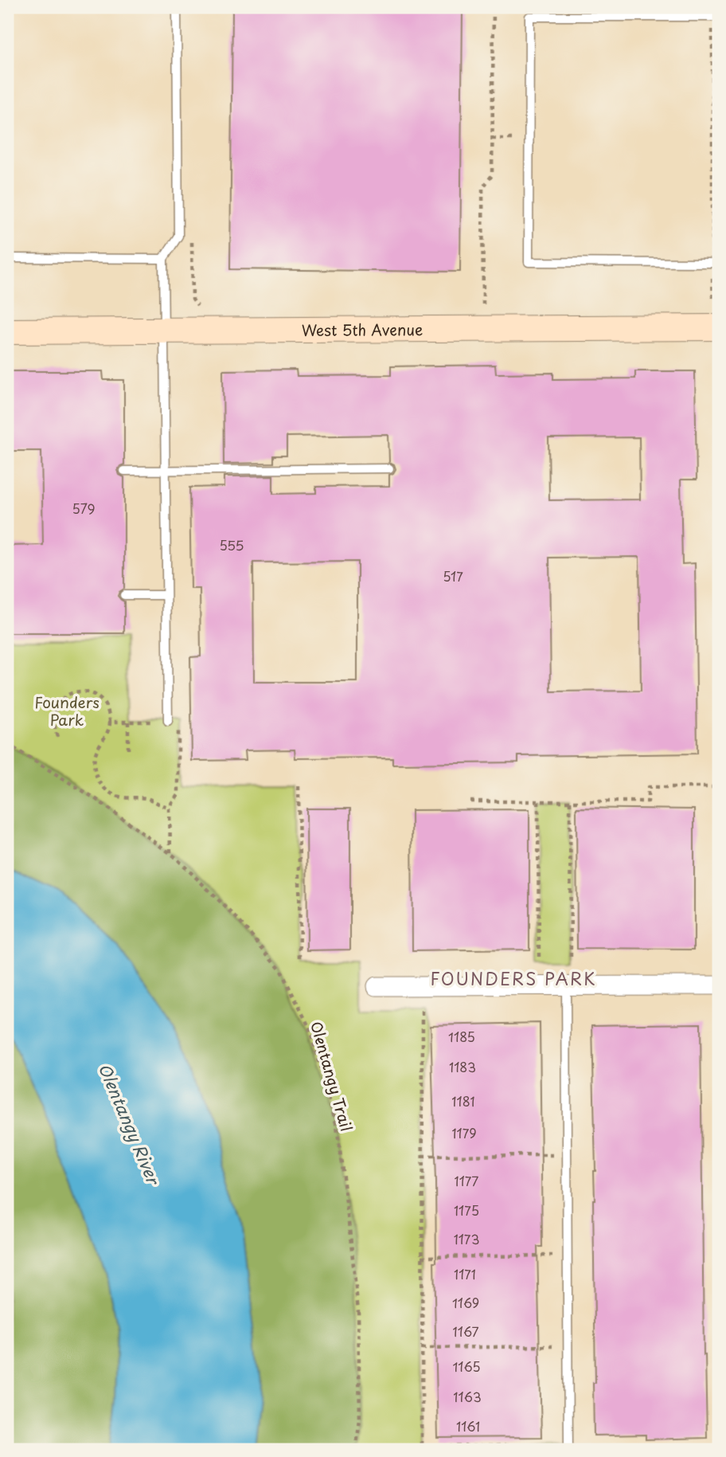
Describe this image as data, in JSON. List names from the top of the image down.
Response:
{
  "streets": {
    "main road": ["West 5th Avenue"],
    "path": ["Olentangy Trail"]
  },
  "districts": ["FOUNDERS PARK"],
  "water": ["Olentangy River"],
  "parks": ["Founders Park"],
  "house_numbers": [
    "579",
    "555",
    "517",
    "1185",
    "1183",
    "1181",
    "1179",
    "1177",
    "1175",
    "1173",
    "1171",
    "1169",
    "1167",
    "1165",
    "1163",
    "1161"
  ]
}
